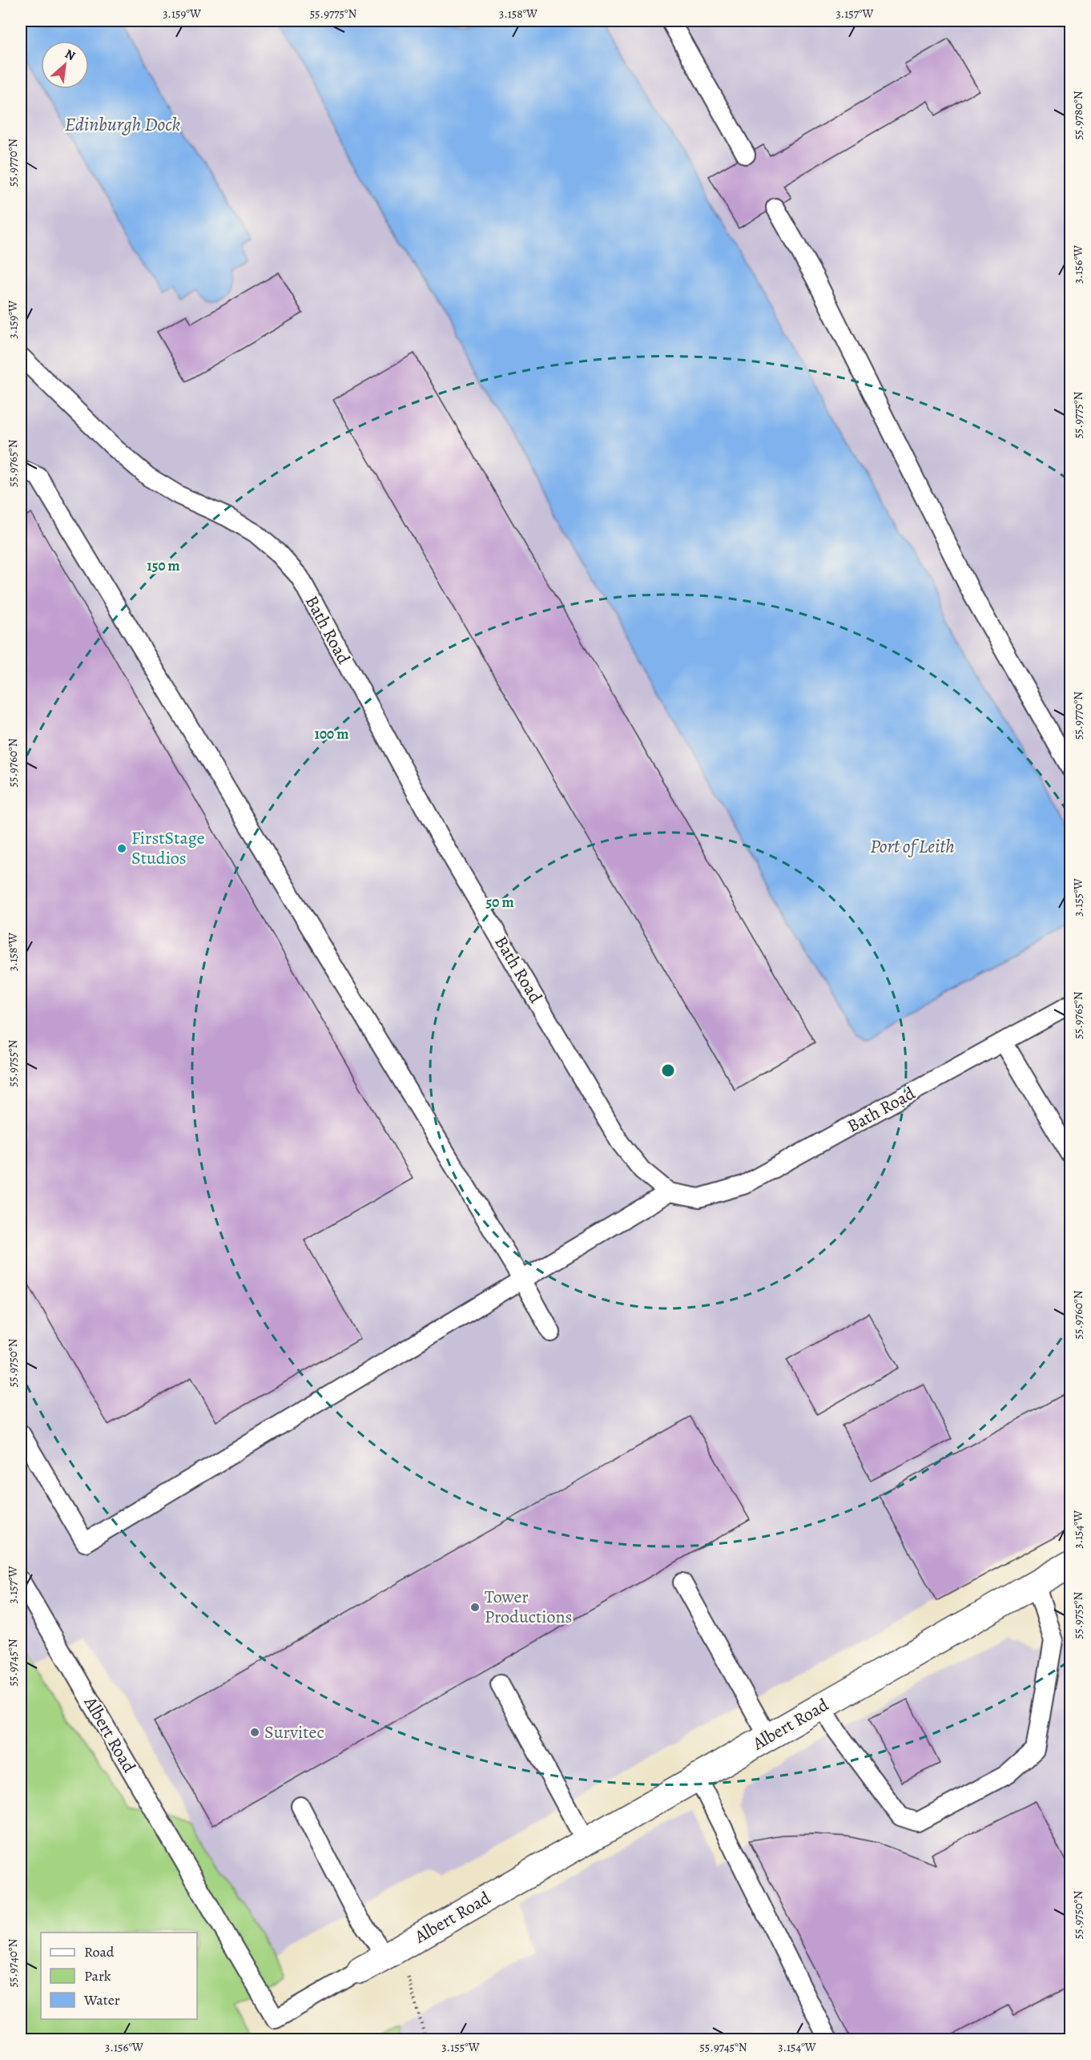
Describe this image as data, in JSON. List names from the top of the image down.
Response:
{
  "streets": {
    "street": ["Albert Road"],
    "lane": ["Bath Road"]
  },
  "water": ["Edinburgh Dock", "Port of Leith"],
  "places": ["FirstStage Studios", "Tower Productions", "Survitec"],
  "legend": ["Road", "Park", "Water"],
  "north": "top right",
  "coordinates": [
    "3.159°W",
    "55.9775°N",
    "3.158°W",
    "3.157°W",
    "55.9780°N",
    "55.9770°N",
    "3.156°W",
    "55.9765°N",
    "55.9760°N",
    "3.155°W",
    "55.9755°N",
    "55.9750°N",
    "3.154°W",
    "55.9745°N",
    "55.9740°N"
  ],
  "rings": ["150 m", "100 m", "50 m"]
}
